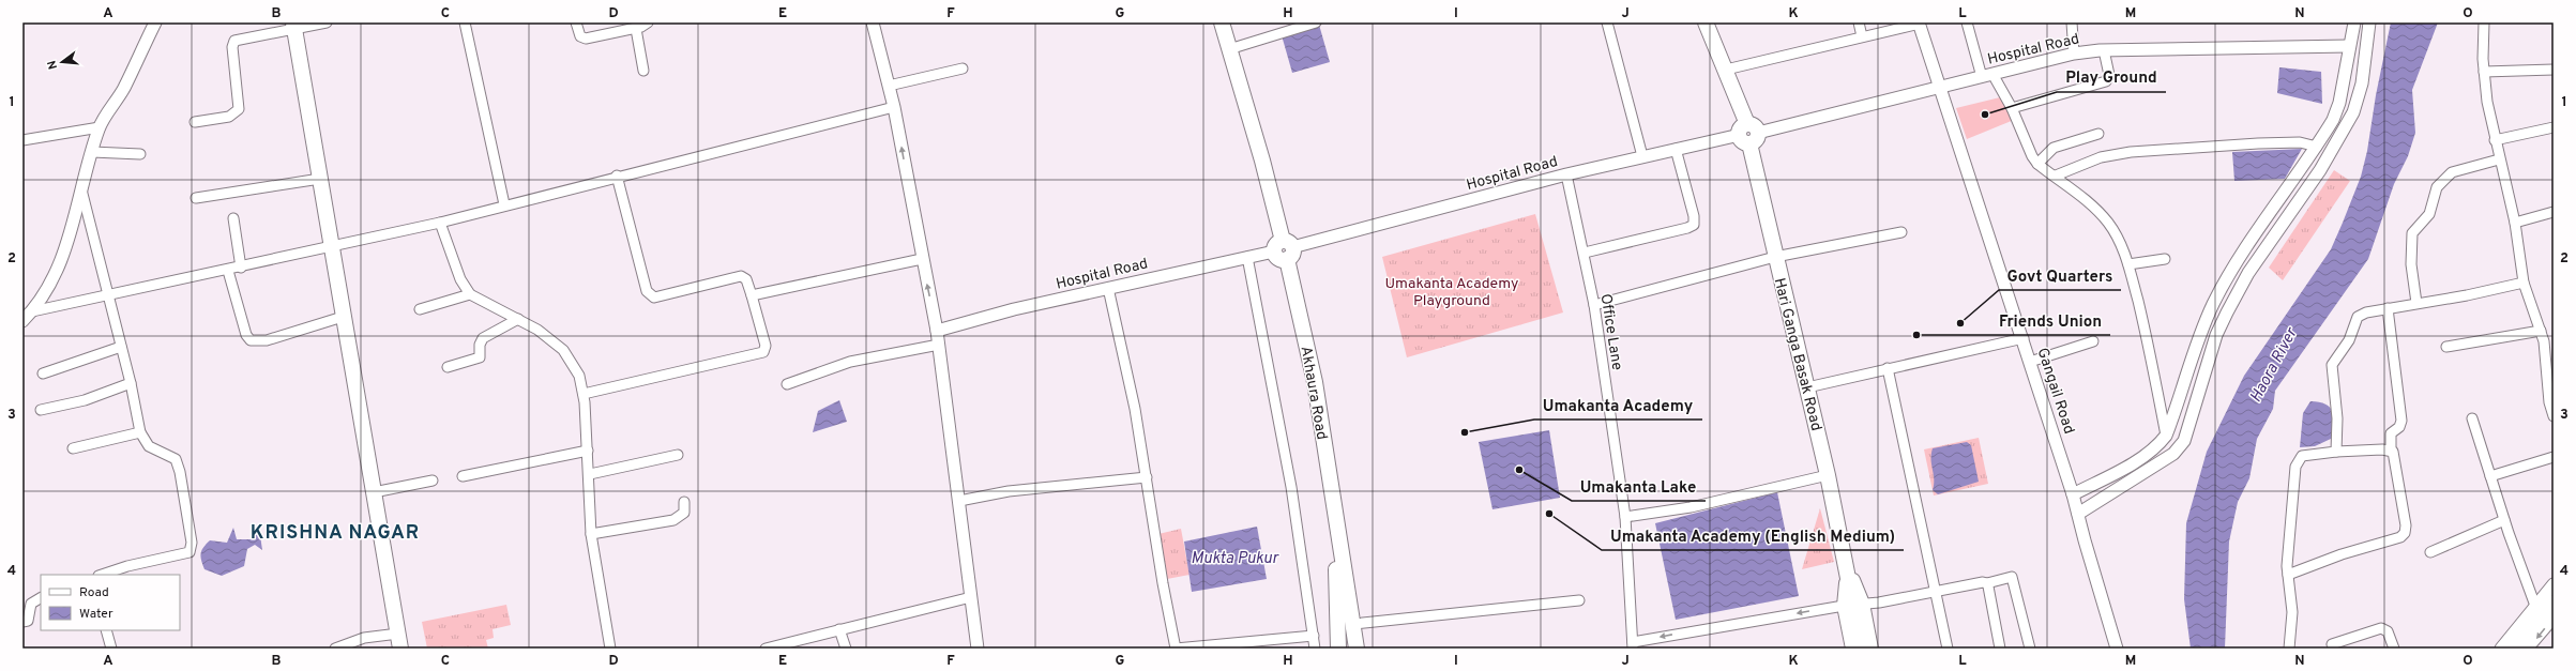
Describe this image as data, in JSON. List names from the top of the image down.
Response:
{
  "streets": {
    "main road": ["Hari Ganga Basak Road", "Akhaura Road"],
    "street": ["Hospital Road", "Office Lane", "Gangail Road"]
  },
  "crossings": [
    ["Hospital Road", "Office Lane"],
    ["Hospital Road", "Hari Ganga Basak Road"],
    ["Hospital Road", "Gangail Road"],
    ["Hospital Road", "Akhaura Road"]
  ],
  "districts": ["KRISHNA NAGAR"],
  "water": ["Haora River", "Mukta Pukur"],
  "parks": ["Umakanta Academy Playground"],
  "places": [
    "Play Ground",
    "Govt Quarters",
    "Friends Union",
    "Umakanta Academy",
    "Umakanta Lake",
    "Umakanta Academy (English Medium)"
  ],
  "legend": ["Road", "Water"],
  "north": "left",
  "grid": {
    "columns": [
      "A",
      "B",
      "C",
      "D",
      "E",
      "F",
      "G",
      "H",
      "I",
      "J",
      "K",
      "L",
      "M",
      "N",
      "O"
    ],
    "rows": [
      "1",
      "2",
      "3",
      "4"
    ]
  }
}
